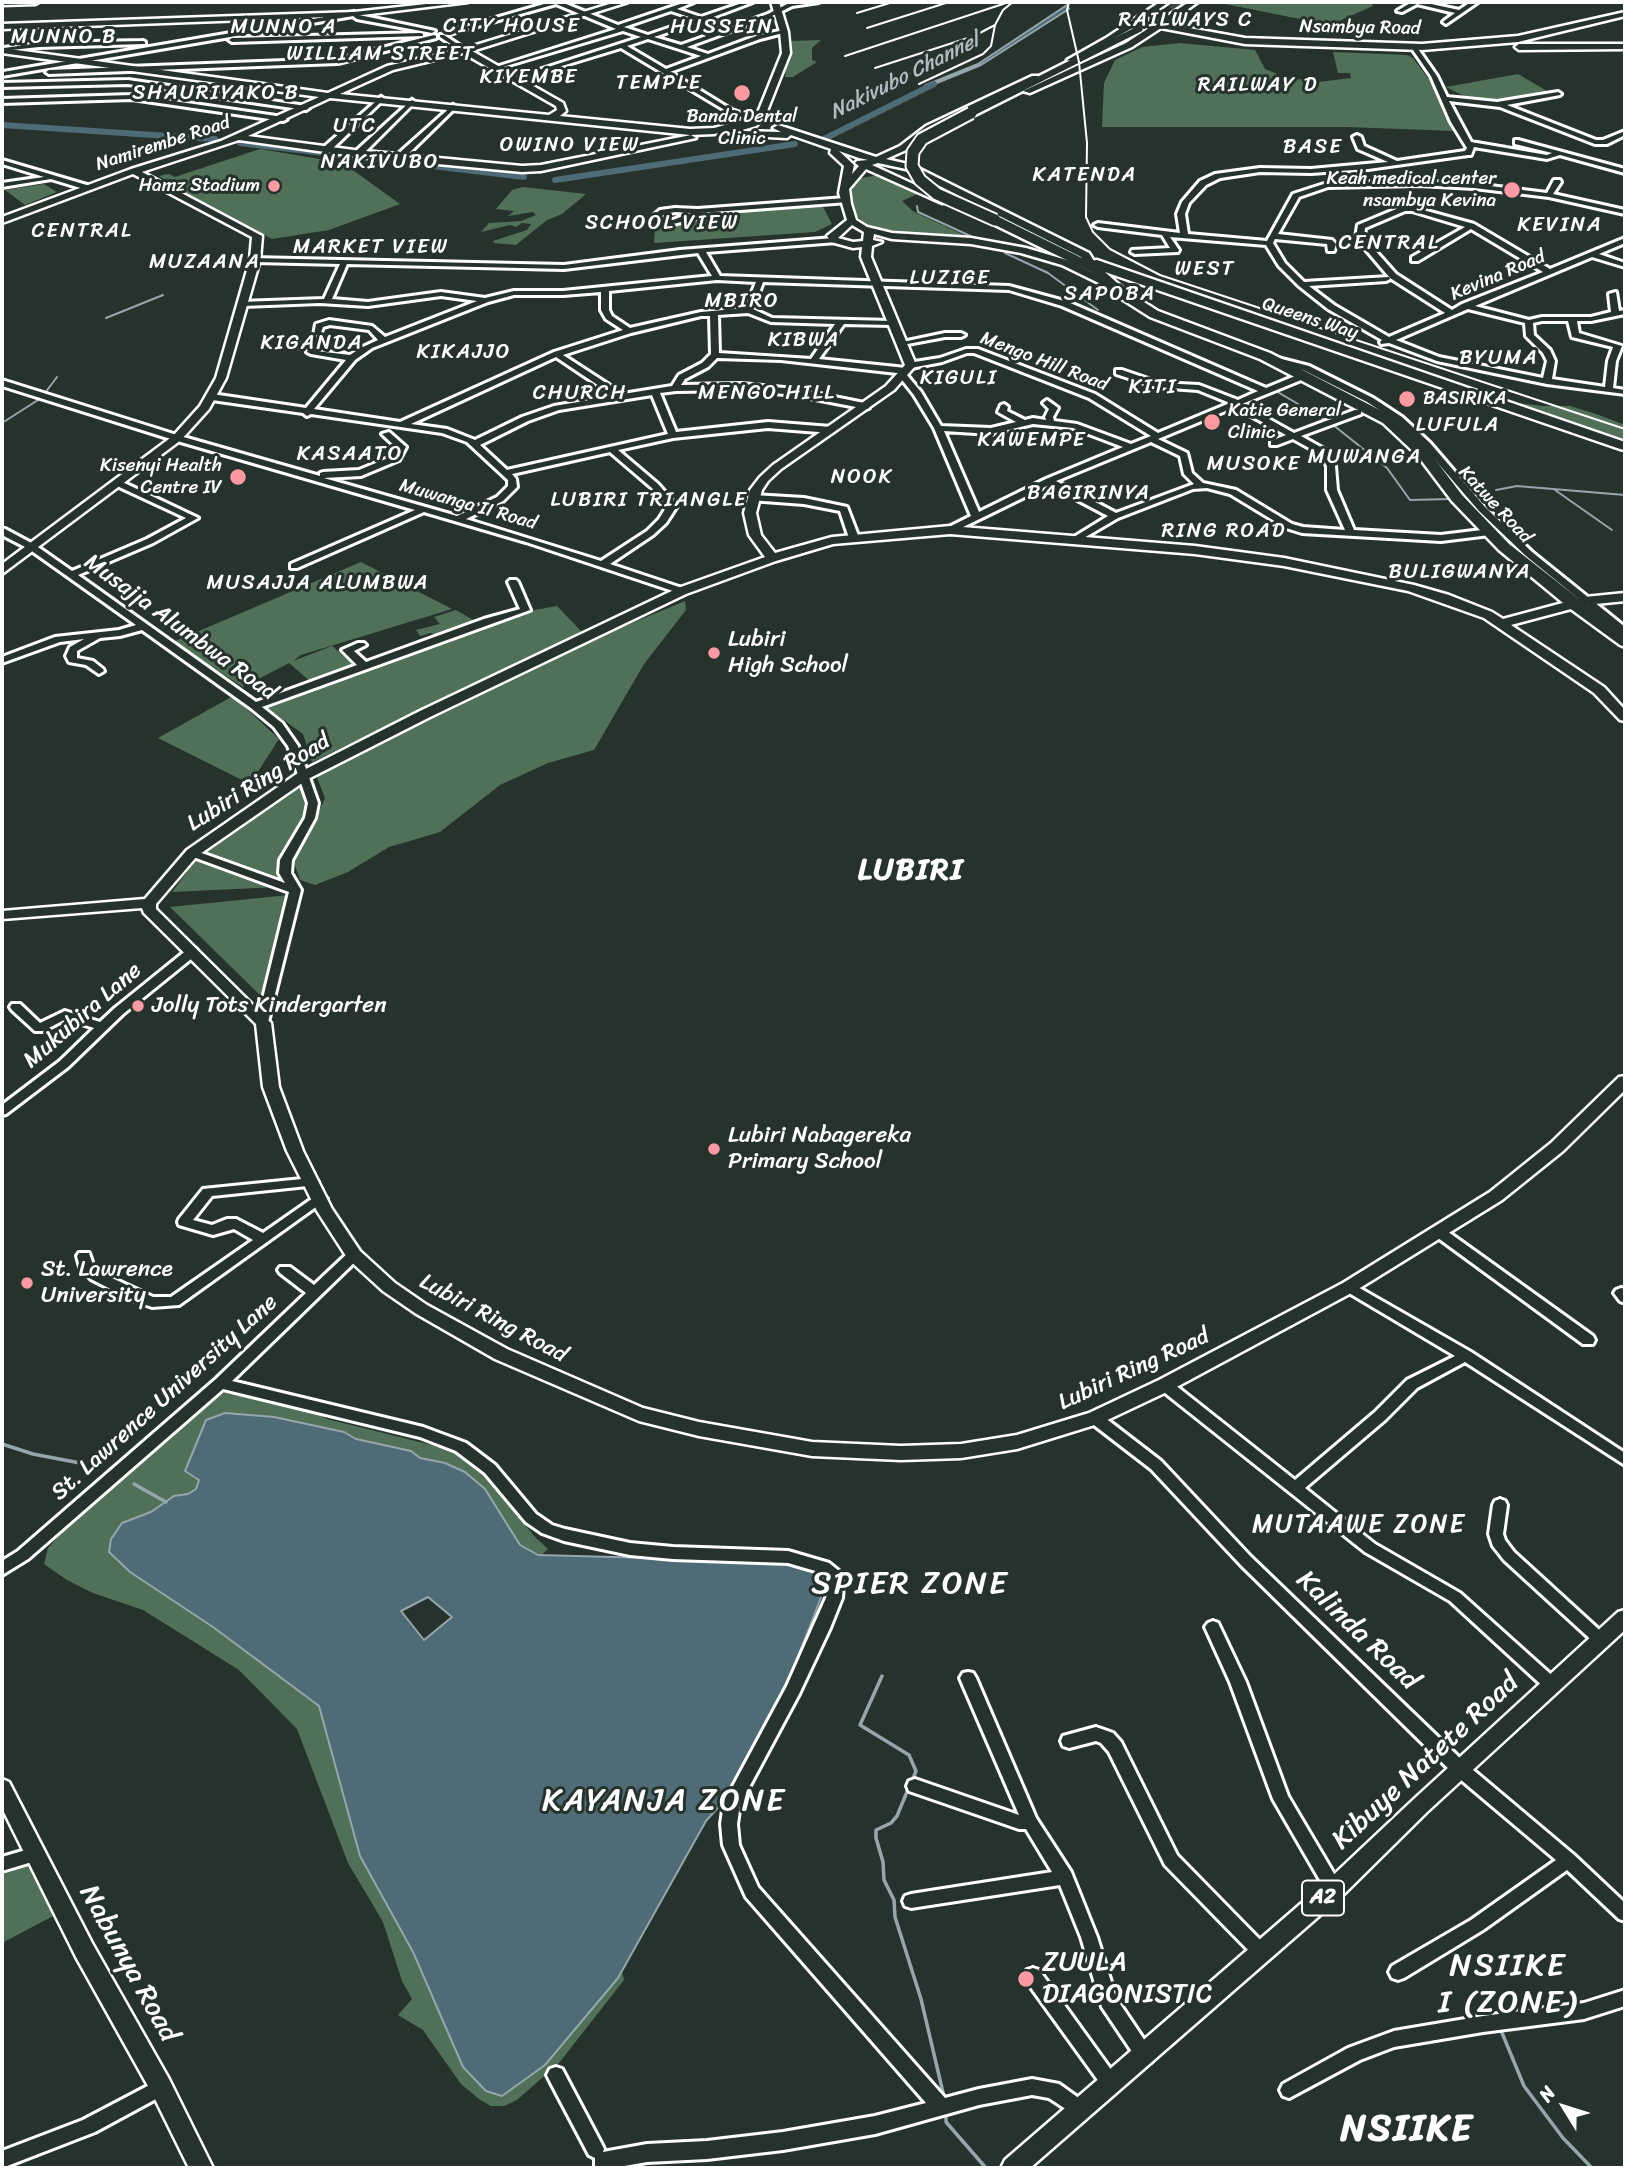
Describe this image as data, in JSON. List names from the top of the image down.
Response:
{
  "streets": {
    "highway": ["Queens Way", "Katwe Road"],
    "main road": [
      "Nsambya Road",
      "Namirembe Road",
      "Mengo Hill Road",
      "Lubiri Ring Road",
      "Kibuye Natete Road",
      "A2",
      "Nabunya Road"
    ],
    "street": [
      "Kevina Road",
      "Muwanga II Road",
      "Musajja Alumbwa Road",
      "Mukubira Lane",
      "St. Lawrence University Lane",
      "Kalinda Road"
    ]
  },
  "crossings": [
    ["Muwanga II Road", "Lubiri Ring Road"],
    ["Musajja Alumbwa Road", "Lubiri Ring Road"],
    ["Lubiri Ring Road", "St. Lawrence University Lane"],
    ["Lubiri Ring Road", "Kalinda Road"],
    ["Kalinda Road", "Kibuye Natete Road"]
  ],
  "districts": [
    "RAILWAYS C",
    "CITY HOUSE",
    "MUNNO A",
    "HUSSEIN",
    "MUNNO B",
    "WILLIAM STREET",
    "KIYEMBE",
    "TEMPLE",
    "RAILWAY D",
    "SHAURIYAKO B",
    "UTC",
    "OWINO VIEW",
    "BASE",
    "NAKIVUBO",
    "KATENDA",
    "SCHOOL VIEW",
    "KEVINA",
    "CENTRAL",
    "CENTRAL",
    "MARKET VIEW",
    "MUZAANA",
    "WEST",
    "LUZIGE",
    "SAPOBA",
    "MBIRO",
    "KIBWA",
    "KIGANDA",
    "KIKAJJO",
    "BYUMA",
    "KIGULI",
    "KITI",
    "CHURCH",
    "MENGO HILL",
    "LUFULA",
    "KAWEMPE",
    "KASAATO",
    "MUWANGA",
    "MUSOKE",
    "NOOK",
    "BAGIRINYA",
    "LUBIRI TRIANGLE",
    "RING ROAD",
    "BULIGWANYA",
    "MUSAJJA ALUMBWA",
    "LUBIRI",
    "MUTAAWE ZONE",
    "SPIER ZONE",
    "KAYANJA ZONE",
    "NSIIKE I (ZONE)",
    "NSIIKE"
  ],
  "water": ["Nakivubo Channel"],
  "places": [
    "Banda Dental Clinic",
    "Hamz Stadium",
    "Keah medical center nsambya Kevina",
    "BASIRIKA",
    "Katie General Clinic",
    "Kisenyi Health Centre IV",
    "Lubiri High School",
    "Jolly Tots Kindergarten",
    "Lubiri Nabagereka Primary School",
    "St. Lawrence University",
    "ZUULA DIAGONISTIC"
  ],
  "north": "top left"
}
